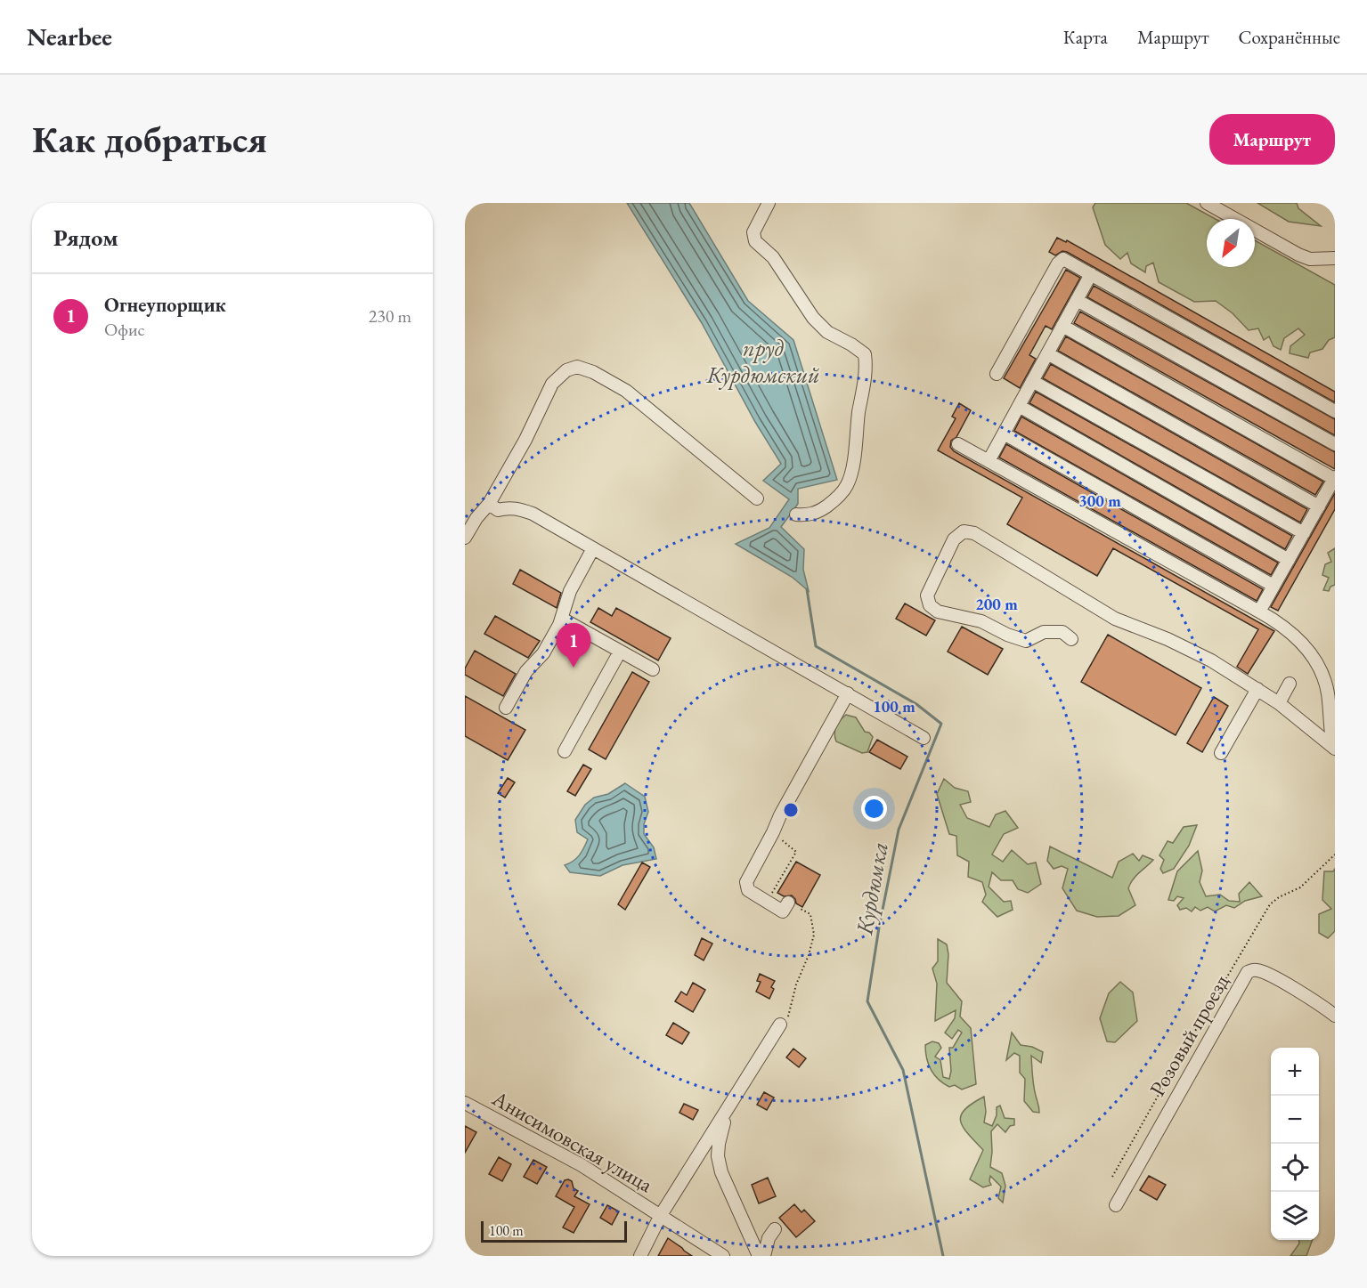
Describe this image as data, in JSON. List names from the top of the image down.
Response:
{
  "streets": {
    "street": ["Розовый проезд", "Анисимовская улица"]
  },
  "water": ["пруд Курдюмский", "Курдюмка"],
  "scale_bar": "100 m",
  "north": "bottom left",
  "page": {
    "header": "Nearbee",
    "nav": ["Карта", "Маршрут", "Сохранённые"],
    "buttons": "Маршрут",
    "title": "Как добраться",
    "heading": "Рядом",
    "list": [
      {
        "mark": "1",
        "name": "Огнеупорщик",
        "note": "Офис",
        "value": "230 m"
      }
    ],
    "pins": "1",
    "map_buttons": ["+", "−"],
    "scale": "100 m"
  },
  "rings": ["300 m", "200 m", "100 m"]
}
